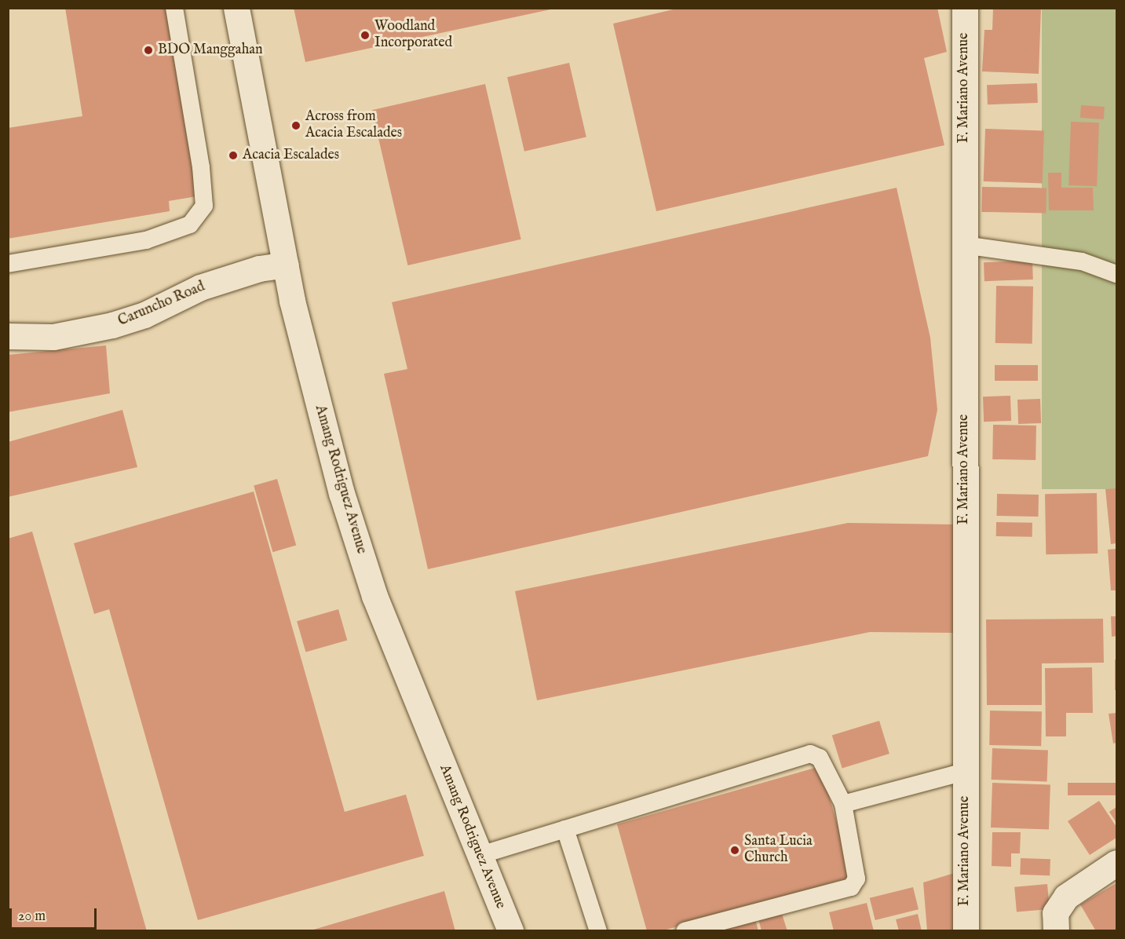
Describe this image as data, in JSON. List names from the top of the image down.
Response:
{
  "streets": {
    "street": ["F. Mariano Avenue", "Caruncho Road", "Amang Rodriguez Avenue"]
  },
  "crossings": [
    ["Caruncho Road", "Amang Rodriguez Avenue"]
  ],
  "places": [
    "Woodland Incorporated",
    "BDO Manggahan",
    "Across from Acacia Escalades",
    "Acacia Escalades",
    "Santa Lucia Church"
  ],
  "scale_bar": "20 m"
}
